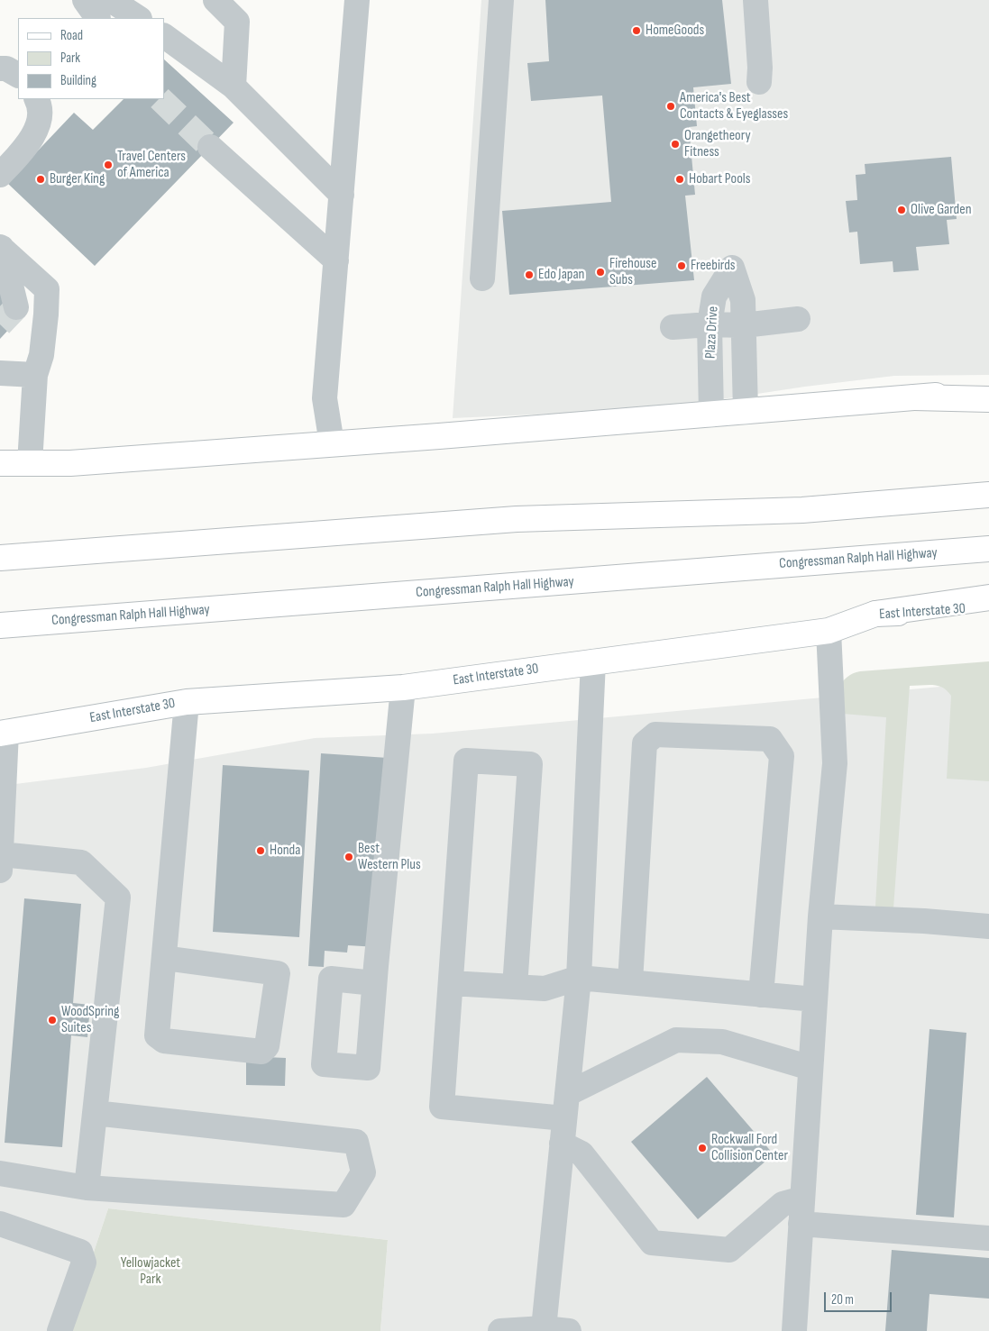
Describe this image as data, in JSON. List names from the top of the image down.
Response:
{
  "streets": {
    "main road": ["Congressman Ralph Hall Highway", "East Interstate 30"],
    "lane": ["Plaza Drive"]
  },
  "parks": ["Yellowjacket Park"],
  "places": [
    "HomeGoods",
    "America's Best Contacts & Eyeglasses",
    "Orangetheory Fitness",
    "Travel Centers of America",
    "Burger King",
    "Hobart Pools",
    "Olive Garden",
    "Freebirds",
    "Firehouse Subs",
    "Edo Japan",
    "Honda",
    "Best Western Plus",
    "WoodSpring Suites",
    "Rockwall Ford Collision Center"
  ],
  "legend": ["Road", "Park", "Building"],
  "scale_bar": "20 m"
}
